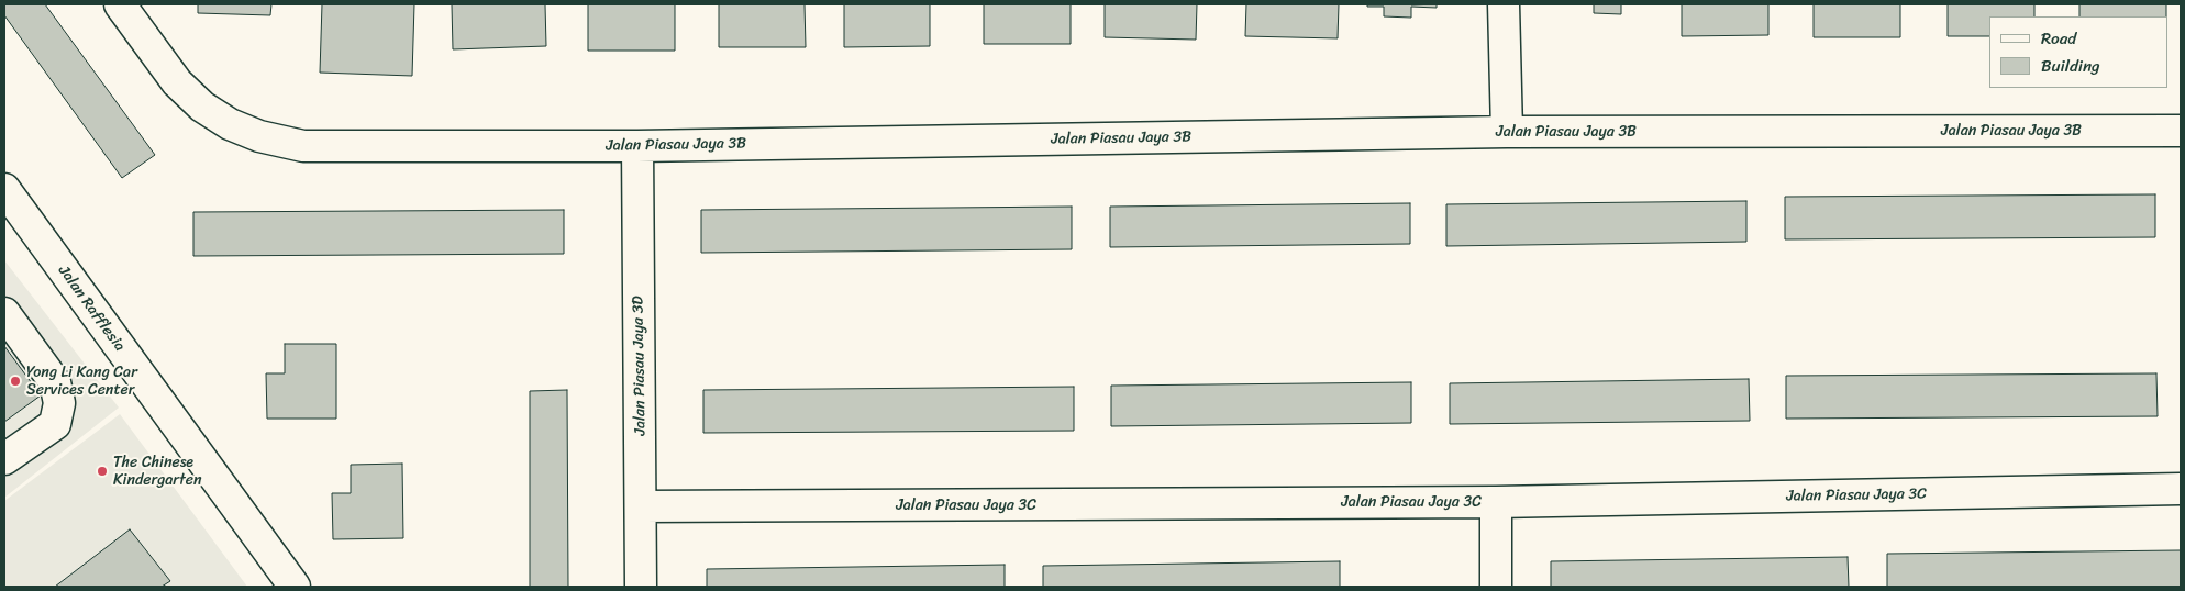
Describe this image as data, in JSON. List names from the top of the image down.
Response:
{
  "streets": {
    "street": [
      "Jalan Piasau Jaya 3B",
      "Jalan Rafflesia",
      "Jalan Piasau Jaya 3D",
      "Jalan Piasau Jaya 3C"
    ]
  },
  "crossings": [
    ["Jalan Piasau Jaya 3B", "Jalan Piasau Jaya 3D"],
    ["Jalan Piasau Jaya 3D", "Jalan Piasau Jaya 3C"]
  ],
  "places": ["Yong Li Kang Car Services Center", "The Chinese Kindergarten"],
  "legend": ["Road", "Building"]
}
